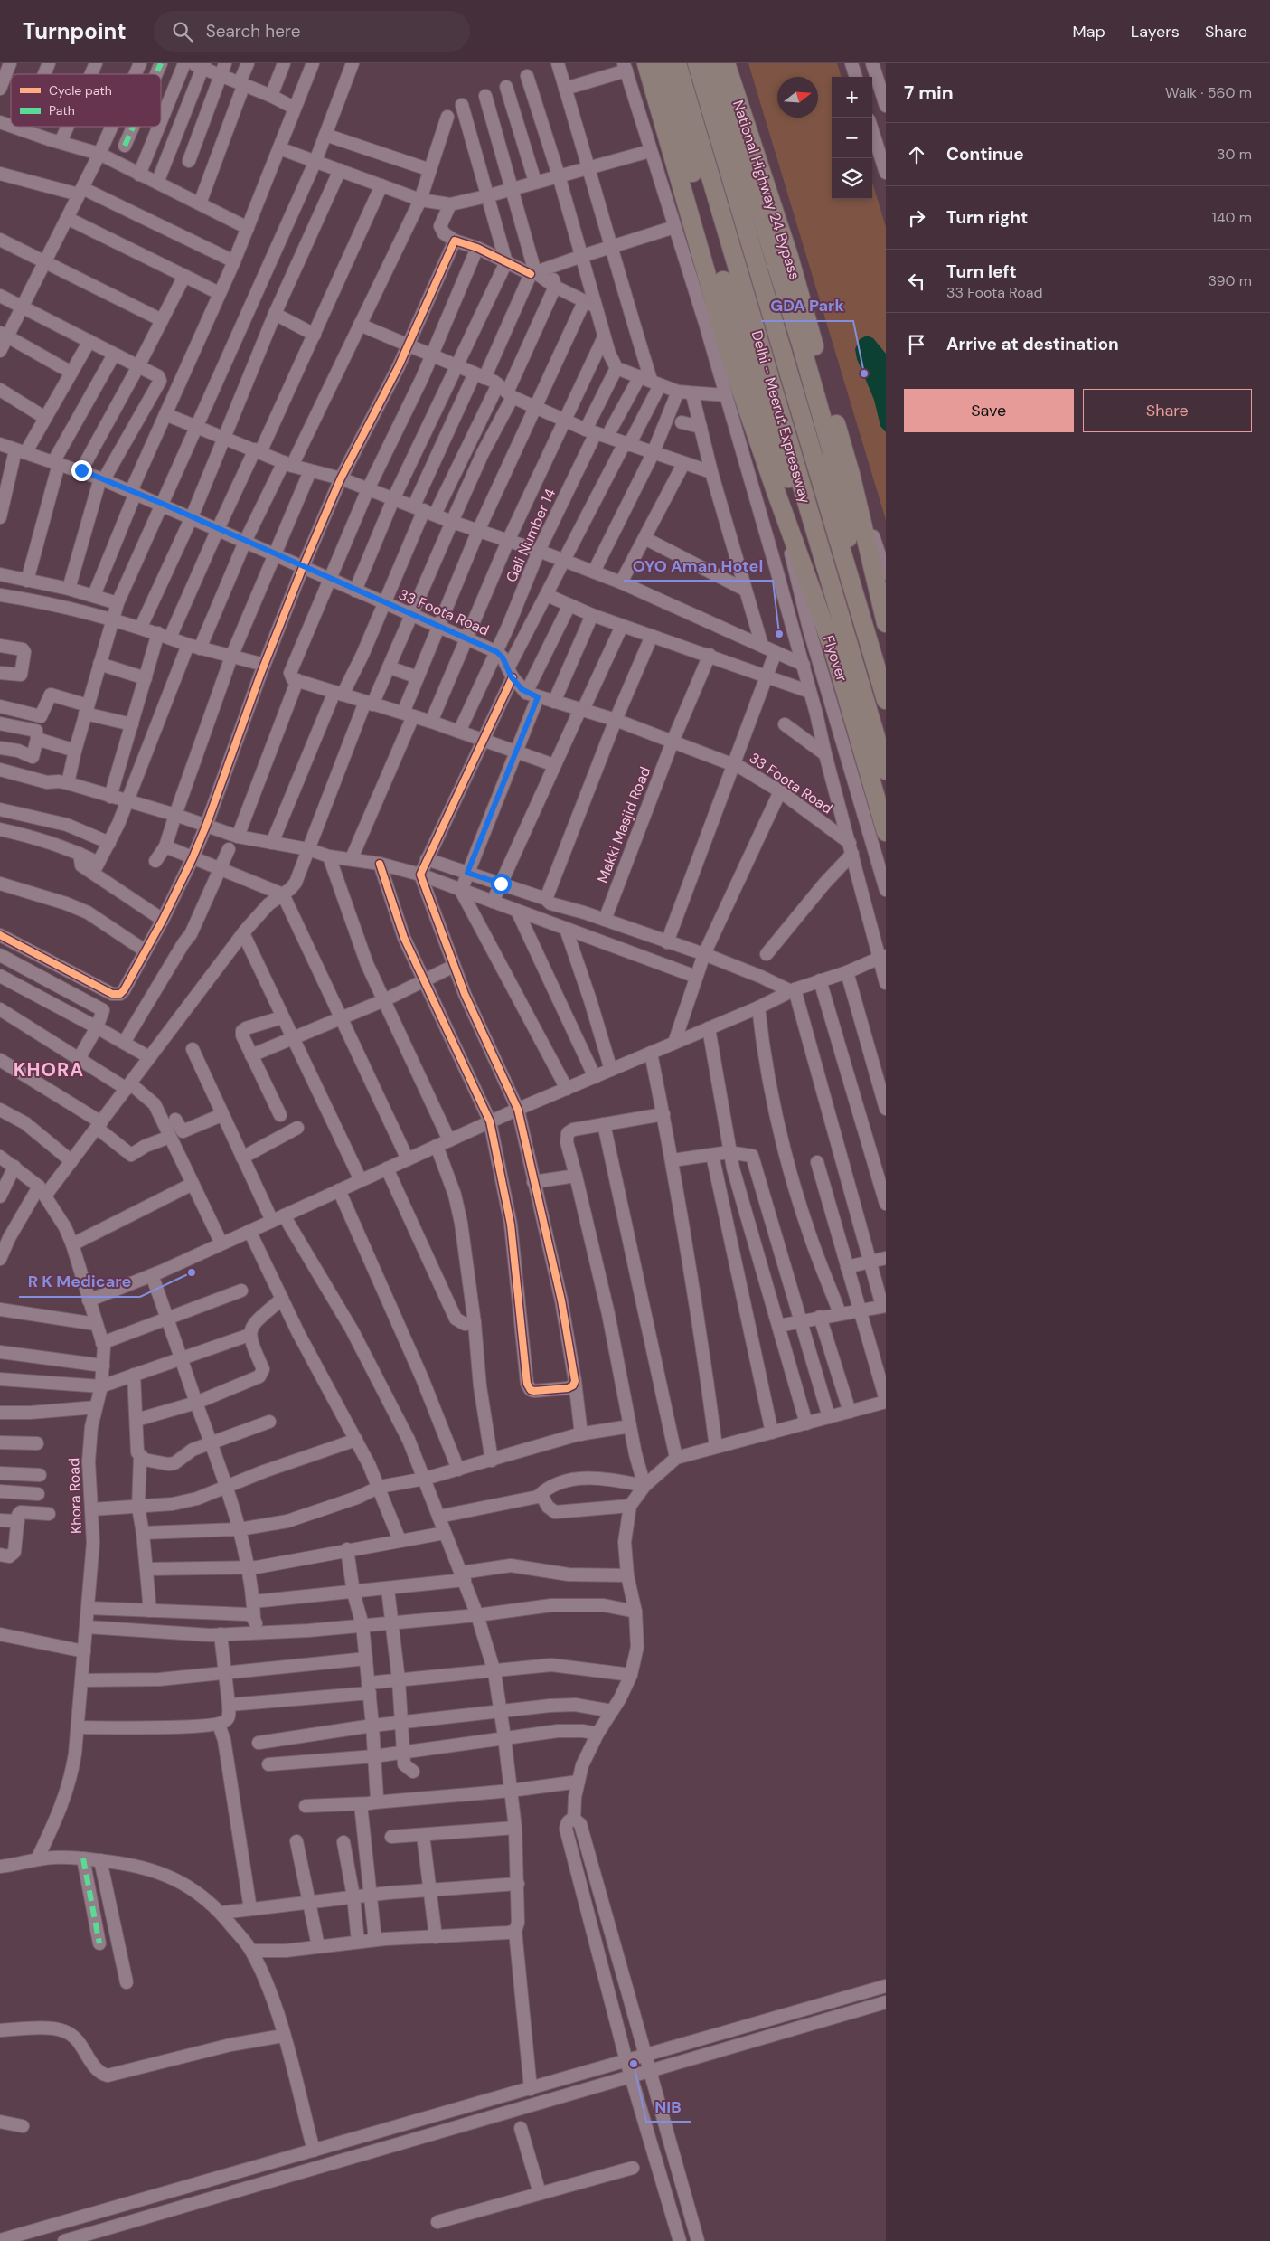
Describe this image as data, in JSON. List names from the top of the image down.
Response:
{
  "streets": {
    "highway": ["National Highway 24 Bypass", "Delhi - Meerut Expressway", "Flyover"],
    "street": [
      "Gali Number 14",
      "33 Foota Road",
      "Makki Masjid Road",
      "Khora Road"
    ]
  },
  "crossings": [
    ["Gali Number 14", "33 Foota Road"],
    ["33 Foota Road", "Makki Masjid Road"]
  ],
  "districts": ["KHORA"],
  "places": [
    "GDA Park",
    "OYO Aman Hotel",
    "R K Medicare",
    "NIB"
  ],
  "legend": ["Cycle path", "Path"],
  "north": "right",
  "page": {
    "header": "Turnpoint",
    "search": "Search here",
    "nav": ["Map", "Layers", "Share"],
    "heading": ["7 min", "Walk · 560 m"],
    "map_buttons": ["+", "−"],
    "list": [
      ["Continue", "30 m"],
      ["Turn right", "140 m"],
      ["Turn left", "33 Foota Road", "390 m"],
      "Arrive at destination"
    ],
    "buttons": ["Save", "Share"]
  }
}
